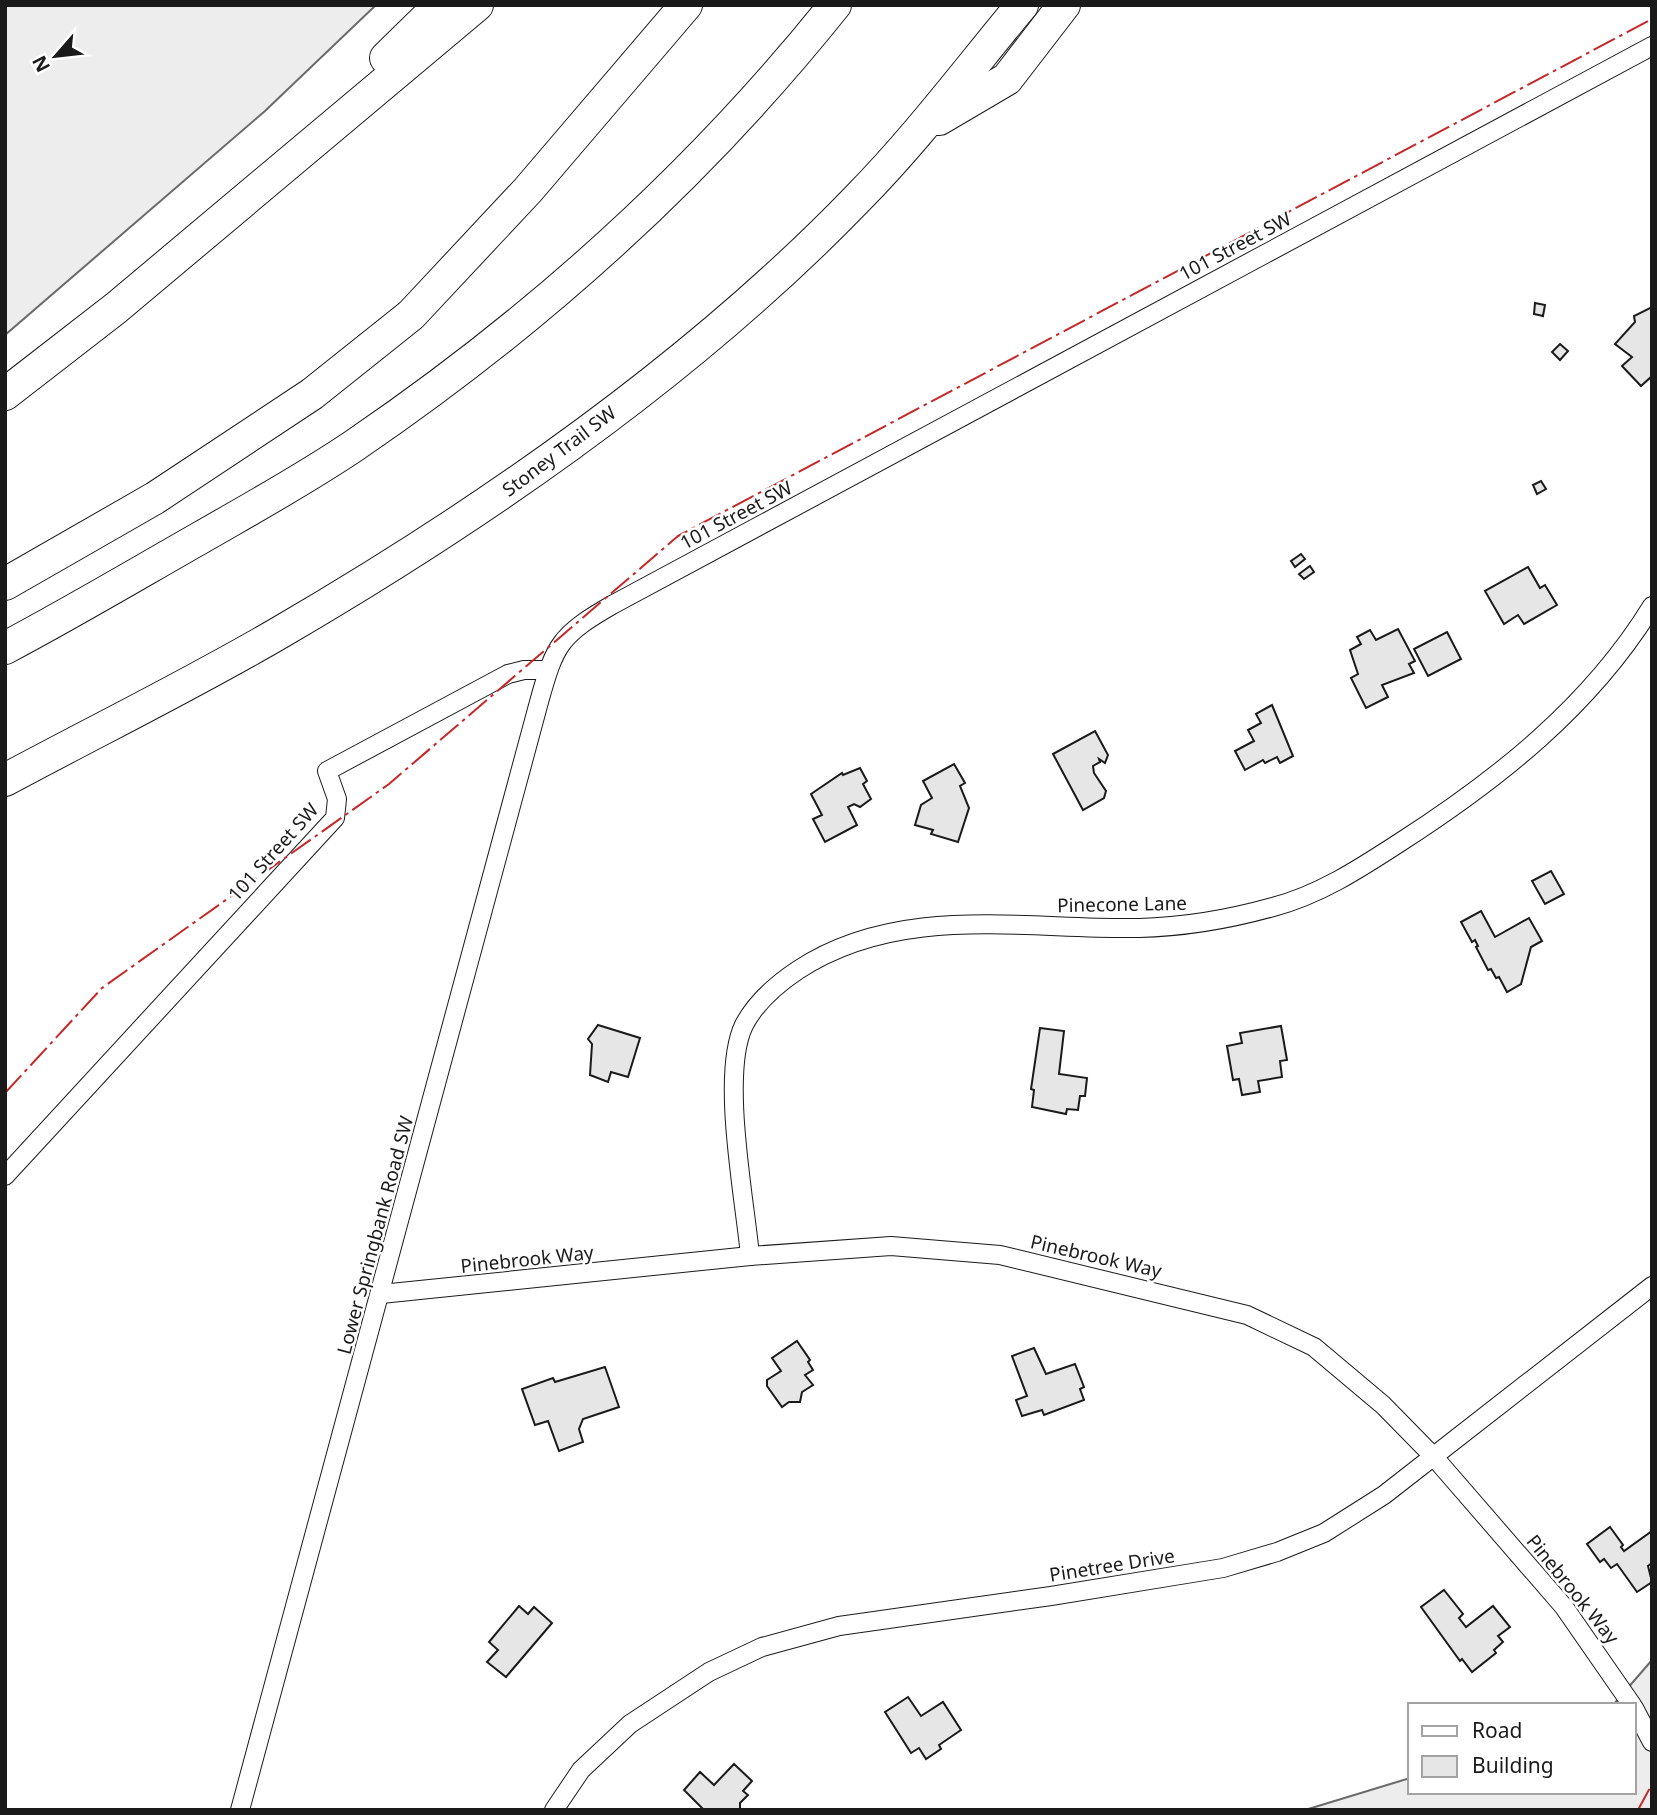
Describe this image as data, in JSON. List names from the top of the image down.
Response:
{
  "streets": {
    "highway": ["Stoney Trail SW"],
    "street": [
      "101 Street SW",
      "Pinecone Lane",
      "Lower Springbank Road SW",
      "Pinebrook Way",
      "Pinetree Drive"
    ]
  },
  "crossings": [
    ["101 Street SW", "Lower Springbank Road SW"],
    ["Pinecone Lane", "Pinebrook Way"],
    ["Lower Springbank Road SW", "Pinebrook Way"],
    ["Pinebrook Way", "Pinetree Drive"]
  ],
  "legend": ["Road", "Building"],
  "north": "bottom left"
}
